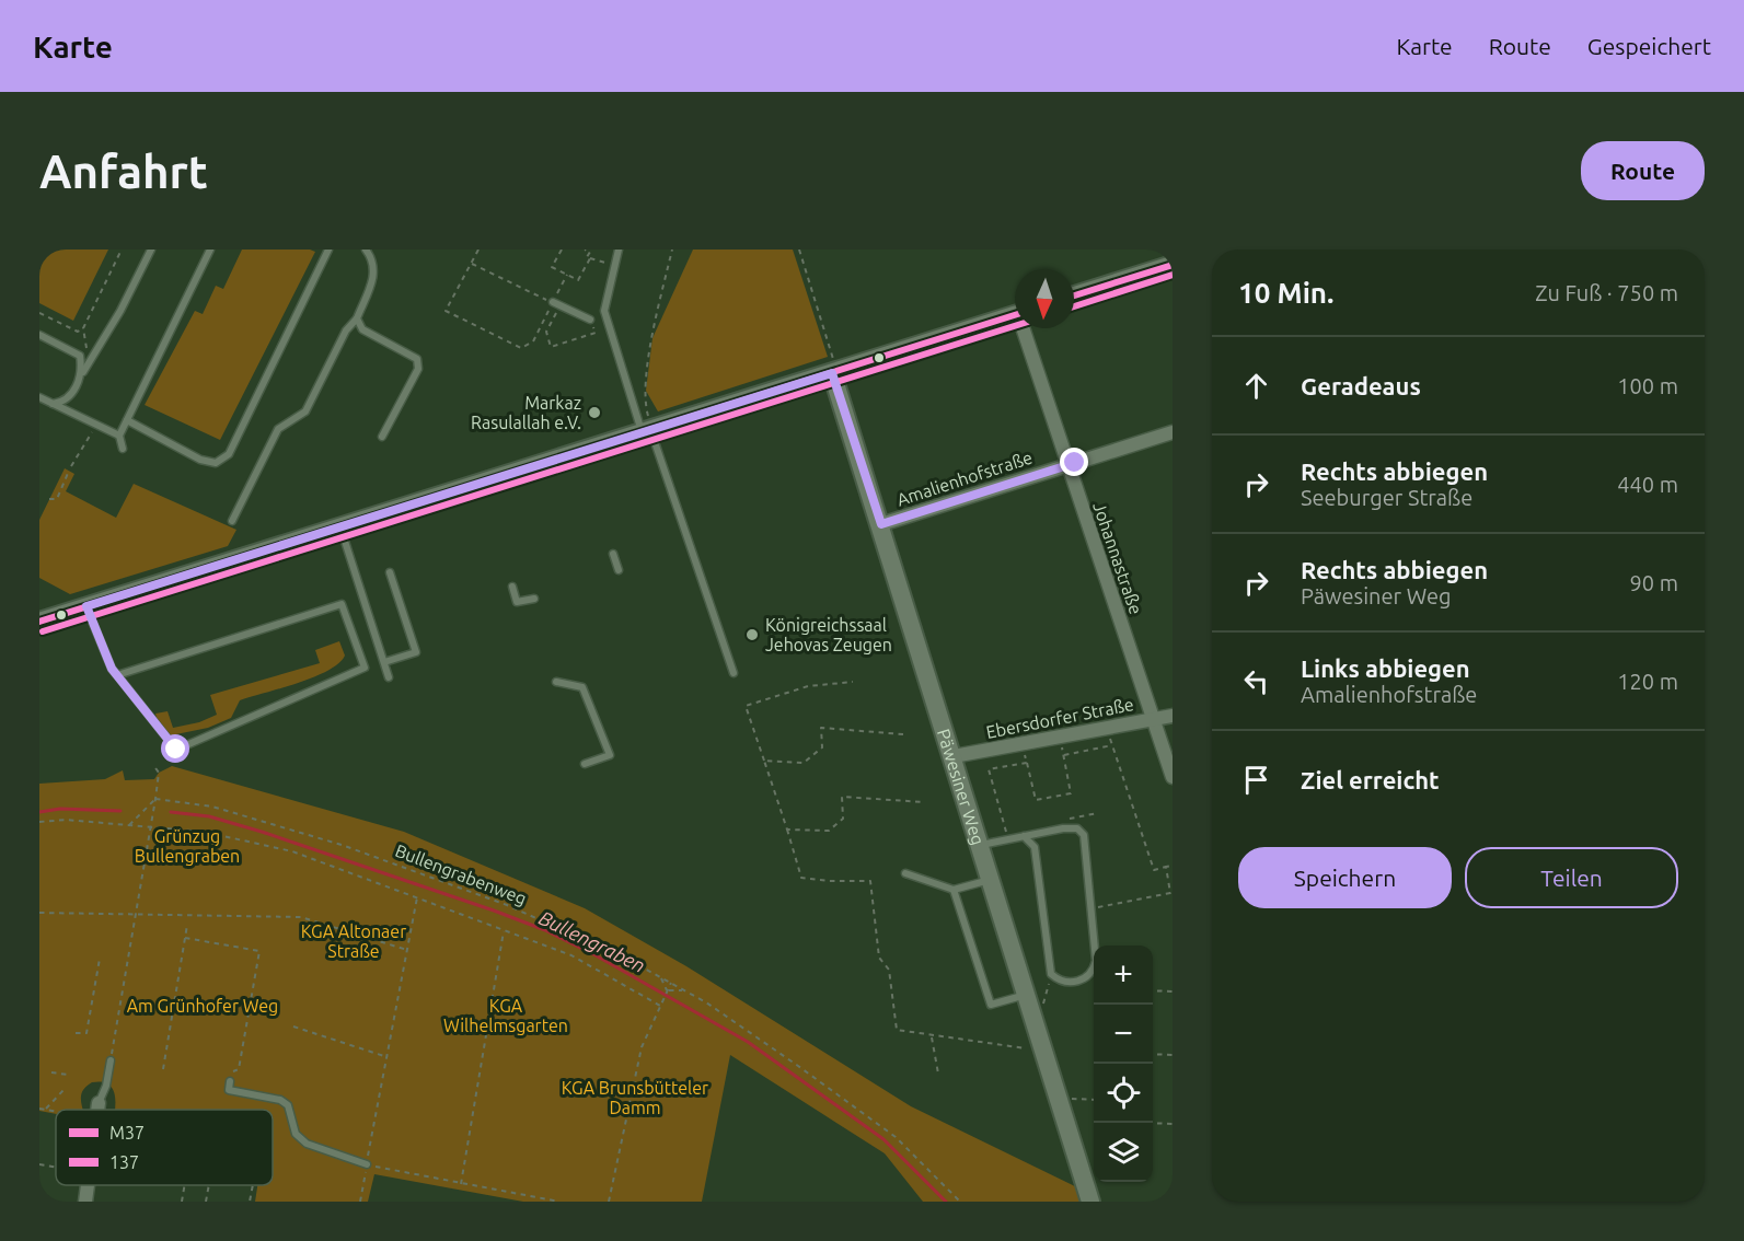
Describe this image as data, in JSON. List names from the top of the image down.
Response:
{
  "streets": {
    "street": [
      "Amalienhofstraße",
      "Johannastraße",
      "Ebersdorfer Straße",
      "Päwesiner Weg"
    ],
    "path": ["Bullengrabenweg"]
  },
  "crossings": [
    ["Amalienhofstraße", "Johannastraße"],
    ["Amalienhofstraße", "Päwesiner Weg"],
    ["Johannastraße", "Ebersdorfer Straße"],
    ["Ebersdorfer Straße", "Päwesiner Weg"]
  ],
  "water": ["Bullengraben"],
  "parks": [
    "Grünzug Bullengraben",
    "KGA Altonaer Straße",
    "Am Grünhofer Weg",
    "KGA Wilhelmsgarten",
    "KGA Brunsbütteler Damm"
  ],
  "places": ["Markaz Rasulallah e.V.", "Königreichssaal Jehovas Zeugen"],
  "lines": ["transit line M37", "transit line 137"],
  "legend": ["M37", "137"],
  "north": "bottom",
  "page": {
    "header": "Karte",
    "nav": ["Karte", "Route", "Gespeichert"],
    "buttons": [
      "Route",
      ["Speichern", "Teilen"]
    ],
    "title": "Anfahrt",
    "heading": ["10 Min.", "Zu Fuß · 750 m"],
    "list": [
      ["Geradeaus", "100 m"],
      ["Rechts abbiegen", "Seeburger Straße", "440 m"],
      ["Rechts abbiegen", "Päwesiner Weg", "90 m"],
      ["Links abbiegen", "Amalienhofstraße", "120 m"],
      "Ziel erreicht"
    ],
    "map_buttons": ["+", "−"]
  }
}
